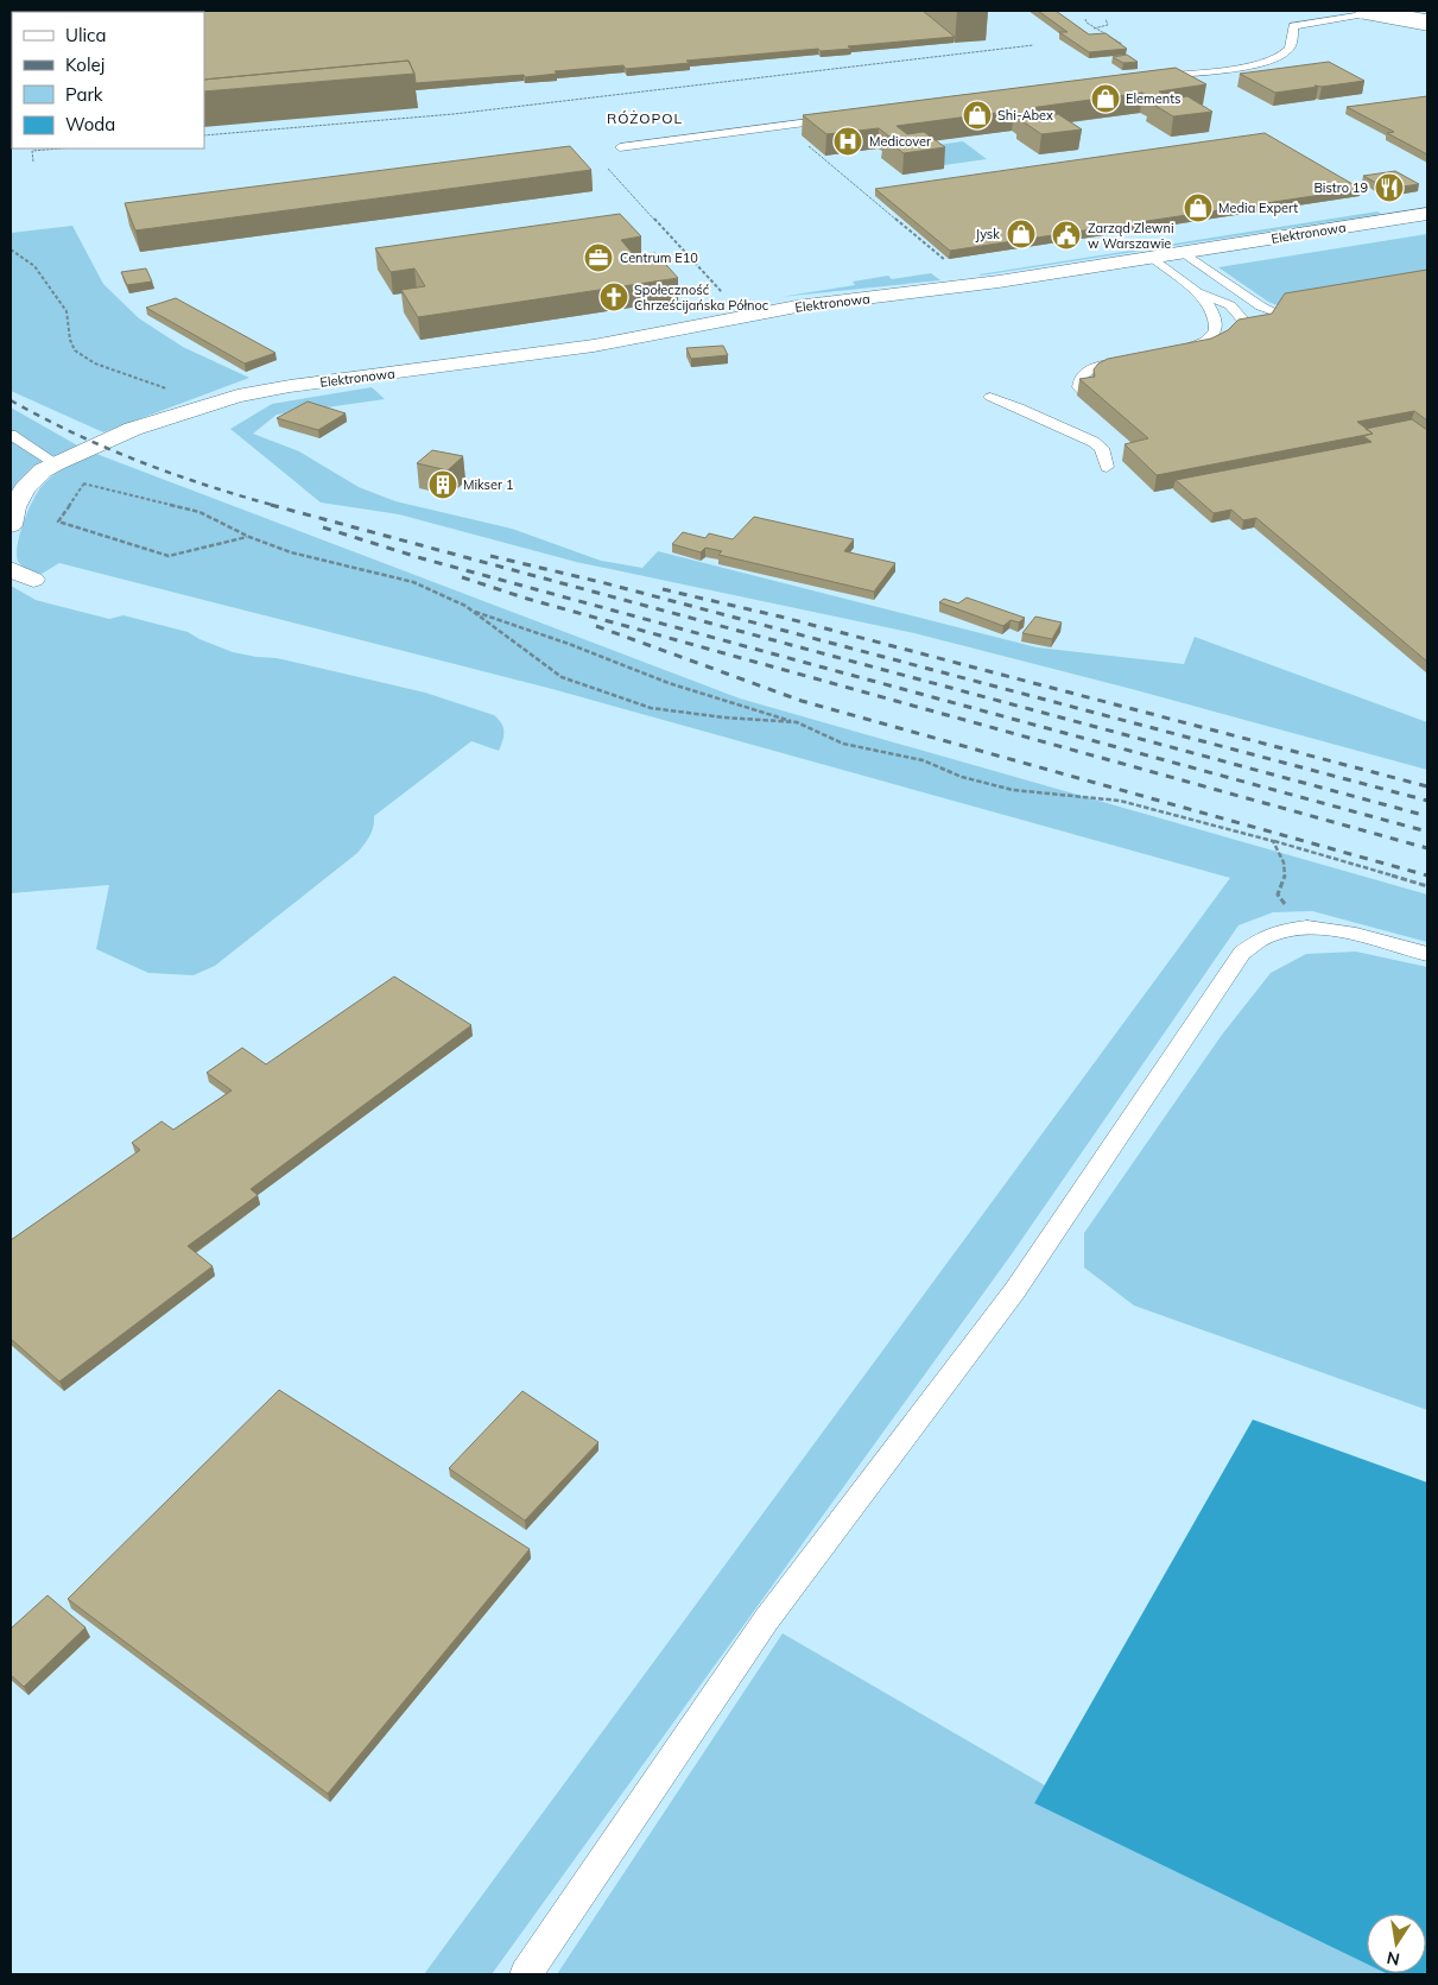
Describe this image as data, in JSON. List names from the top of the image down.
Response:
{
  "streets": {
    "street": ["Elektronowa"]
  },
  "districts": ["RÓŻOPOL"],
  "places": {
    "shop": [
      "Elements",
      "Shi-Abex",
      "Media Expert",
      "Jysk"
    ],
    "hospital": ["Medicover"],
    "restaurant": ["Bistro 19"],
    "public building": ["Zarząd Zlewni w Warszawie"],
    "office": ["Centrum E10"],
    "church": ["Społeczność Chrześcijańska Północ"],
    "building": ["Mikser 1"]
  },
  "legend": [
    "Ulica",
    "Kolej",
    "Park",
    "Woda"
  ],
  "north": "bottom"
}
